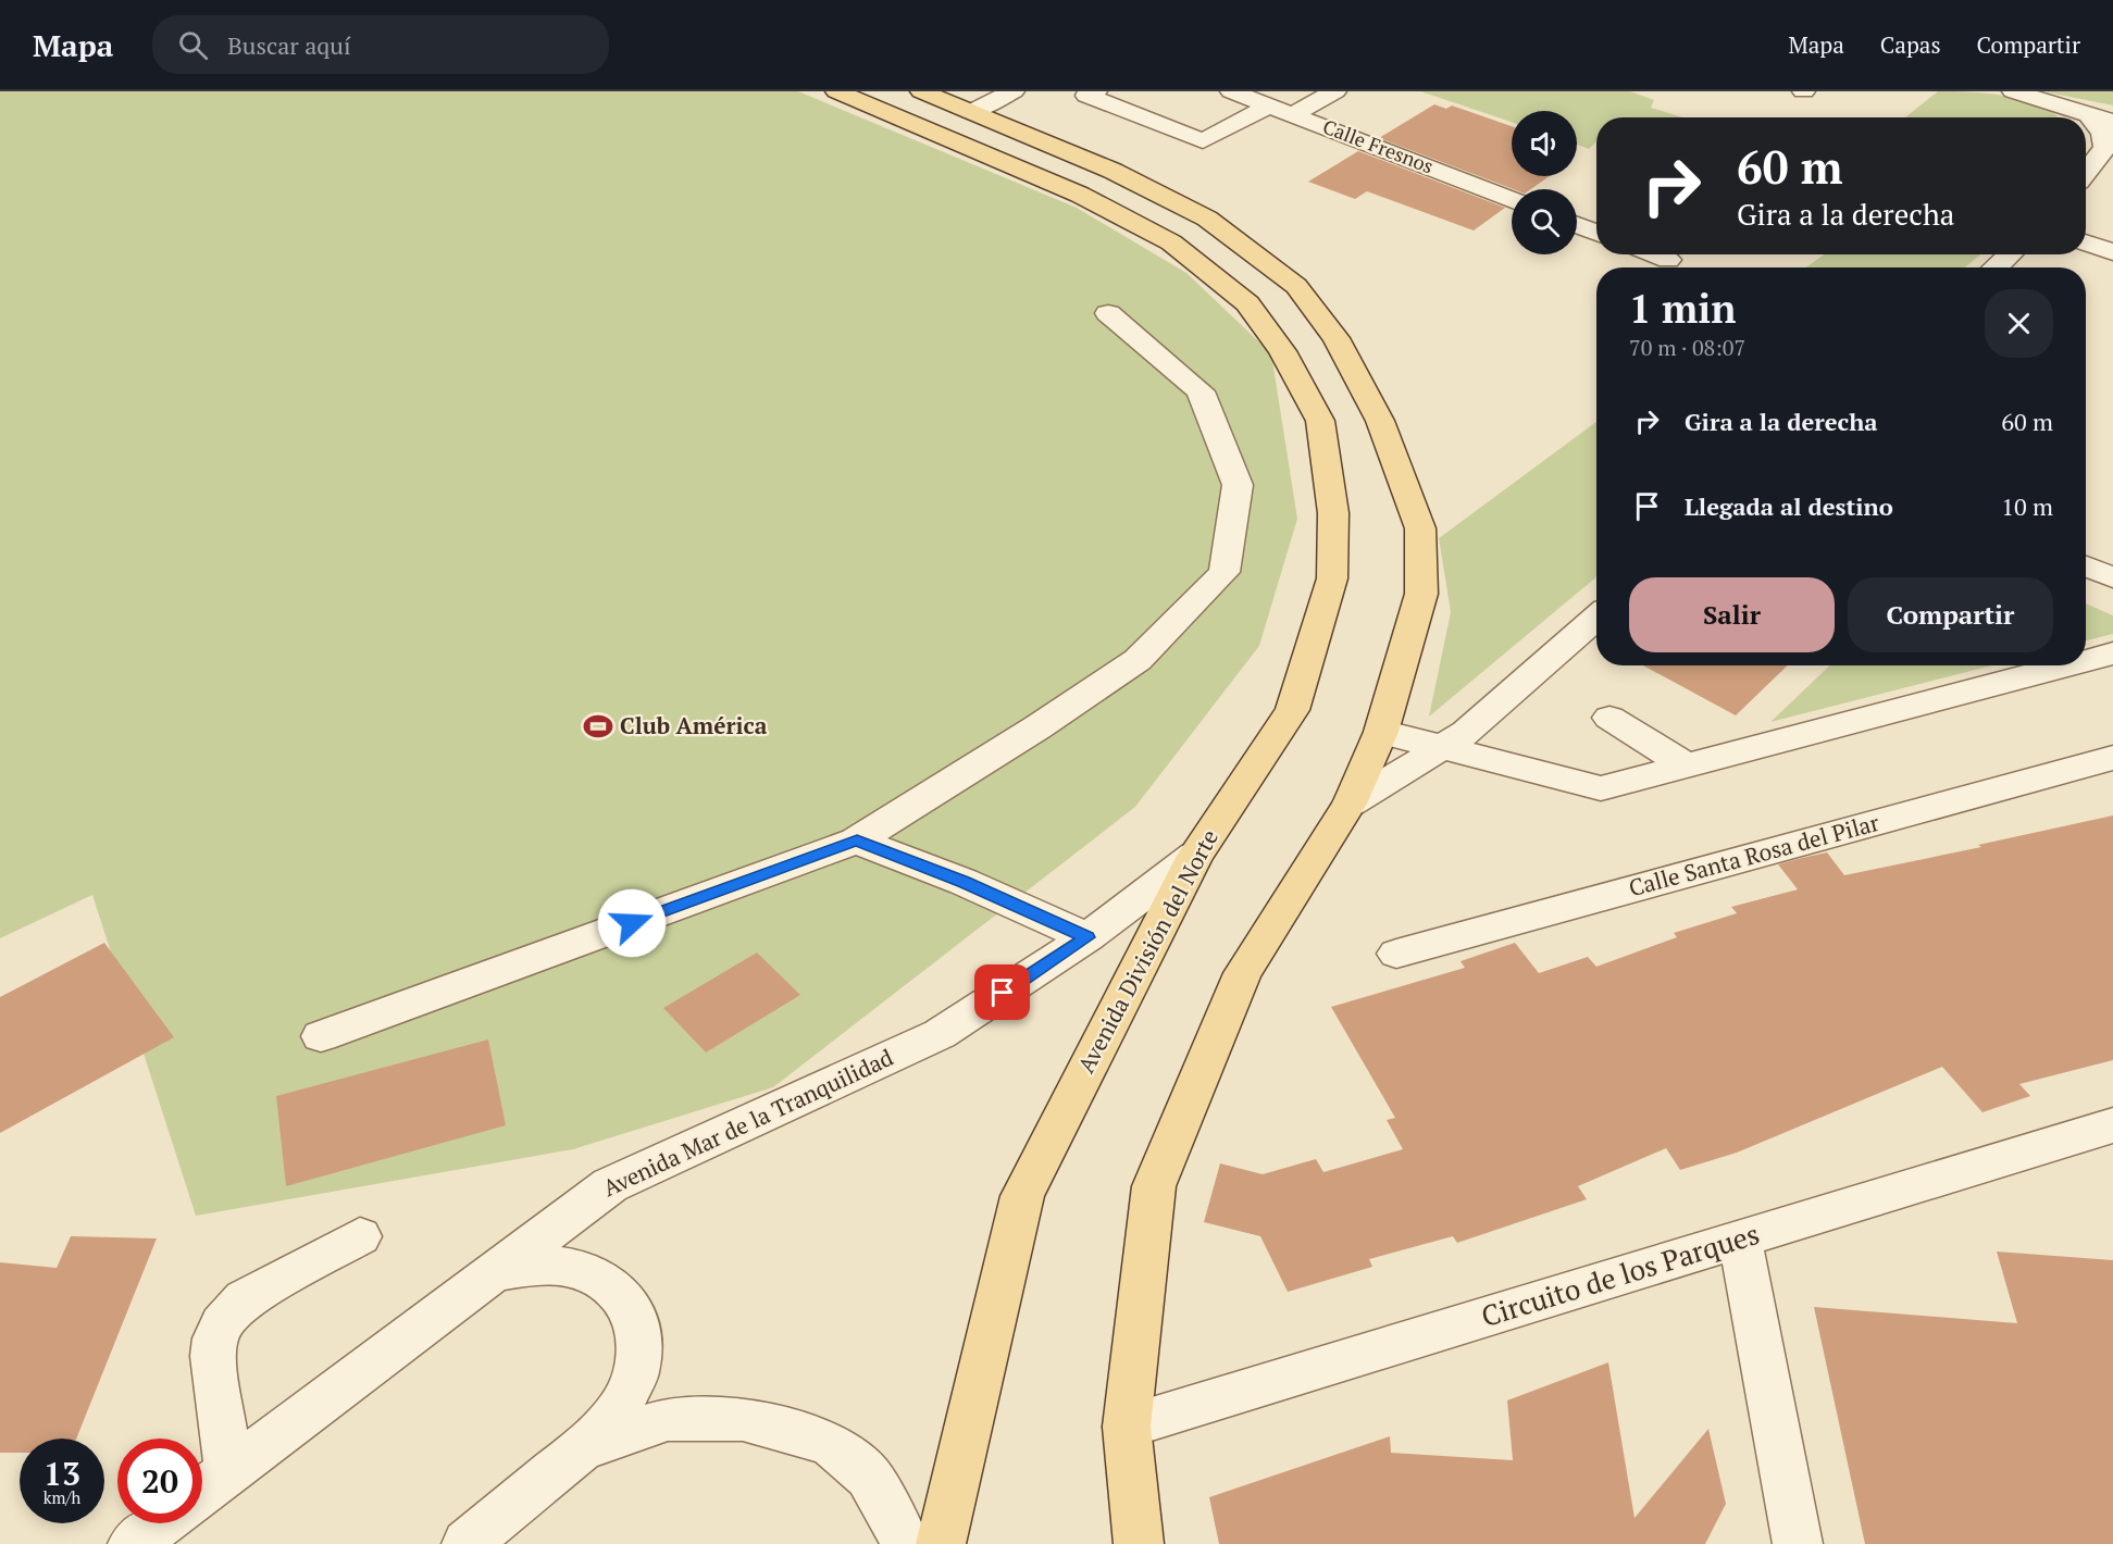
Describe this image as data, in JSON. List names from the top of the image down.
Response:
{
  "streets": {
    "main road": ["Avenida División del Norte"],
    "street": [
      "Calle Fresnos",
      "Calle Santa Rosa del Pilar",
      "Avenida Mar de la Tranquilidad",
      "Circuito de los Parques"
    ]
  },
  "crossings": [
    ["Avenida División del Norte", "Avenida Mar de la Tranquilidad"]
  ],
  "places": {
    "sports": ["Club América"]
  },
  "page": {
    "header": "Mapa",
    "search": "Buscar aquí",
    "nav": ["Mapa", "Capas", "Compartir"],
    "turn": ["60 m", "Gira a la derecha"],
    "heading": ["1 min", "70 m · 08:07"],
    "list": [
      {
        "name": "Gira a la derecha",
        "value": "60 m"
      },
      {
        "name": "Llegada al destino",
        "value": "10 m"
      }
    ],
    "buttons": ["Salir", "Compartir"],
    "speed": "13 km/h",
    "limit": "20"
  }
}
